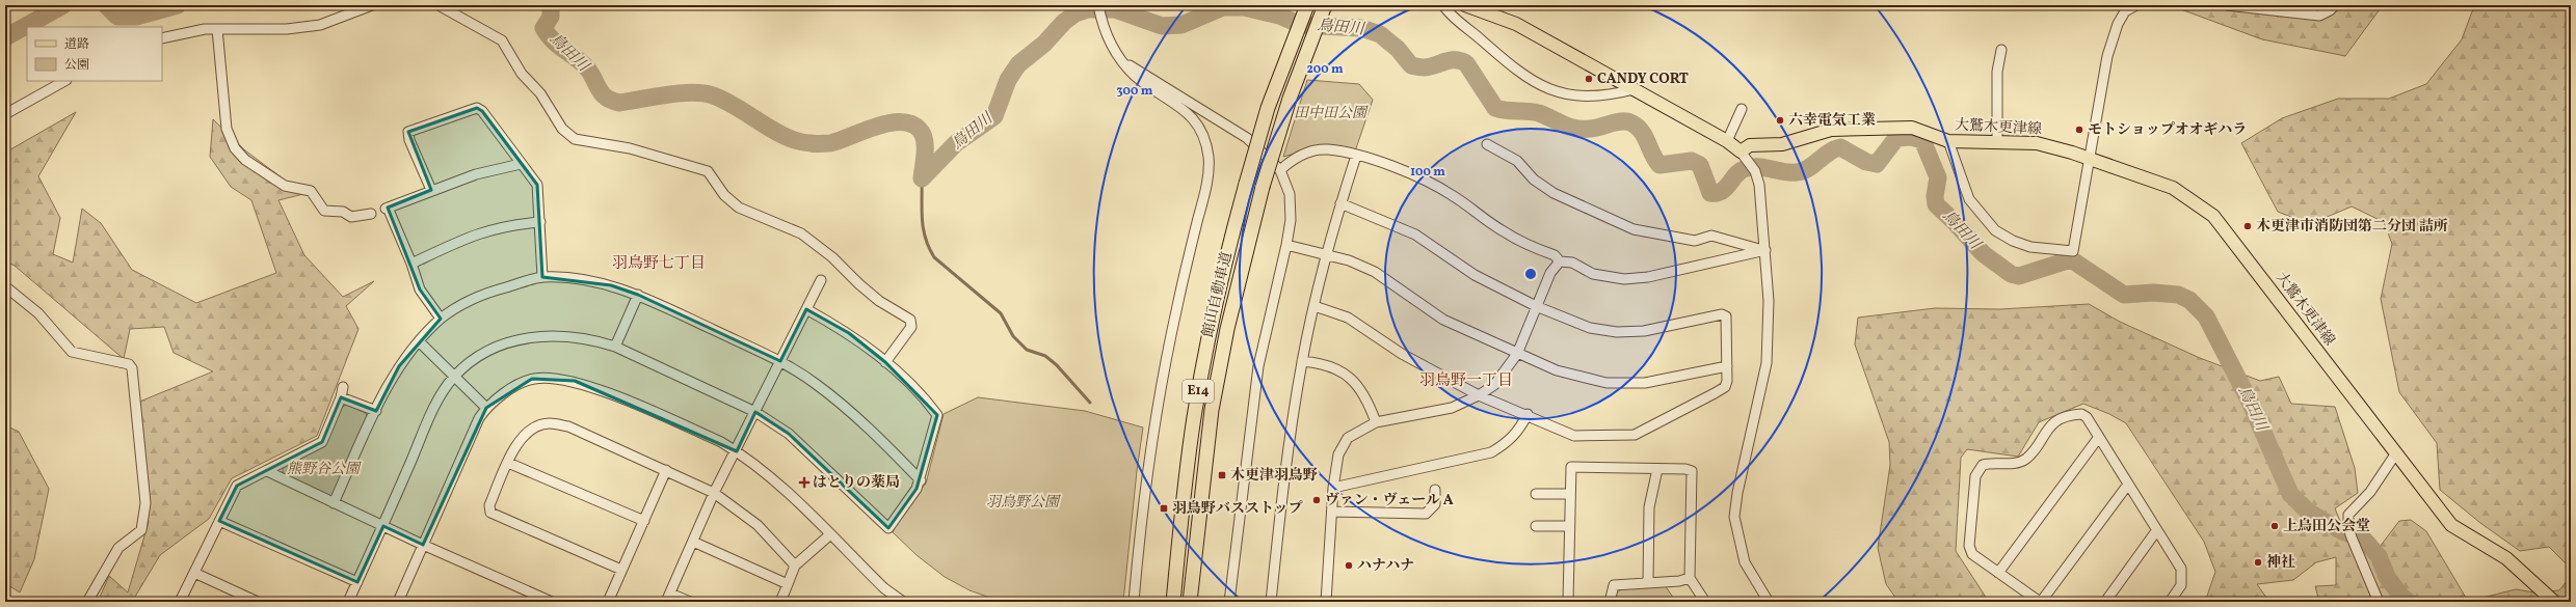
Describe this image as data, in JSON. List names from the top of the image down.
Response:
{
  "streets": {
    "highway": ["館山自動車道", "E14"],
    "main road": ["大鷲木更津線"]
  },
  "districts": ["羽鳥野七丁目", "羽鳥野一丁目"],
  "water": ["鳥田川"],
  "parks": ["田中田公園", "熊野谷公園", "羽鳥野公園"],
  "places": {
    "other": [
      "CANDY CORT",
      "六幸電気工業",
      "モトショップオオギハラ",
      "木更津市消防団第二分団 詰所",
      "ヴァン・ヴェール A",
      "上烏田公会堂",
      "神社",
      "ハナハナ"
    ],
    "transit": ["木更津羽鳥野", "羽鳥野バスストップ"],
    "health": ["はとりの薬局"]
  },
  "legend": ["道路", "公園"],
  "rings": ["200 m", "300 m", "100 m"]
}
